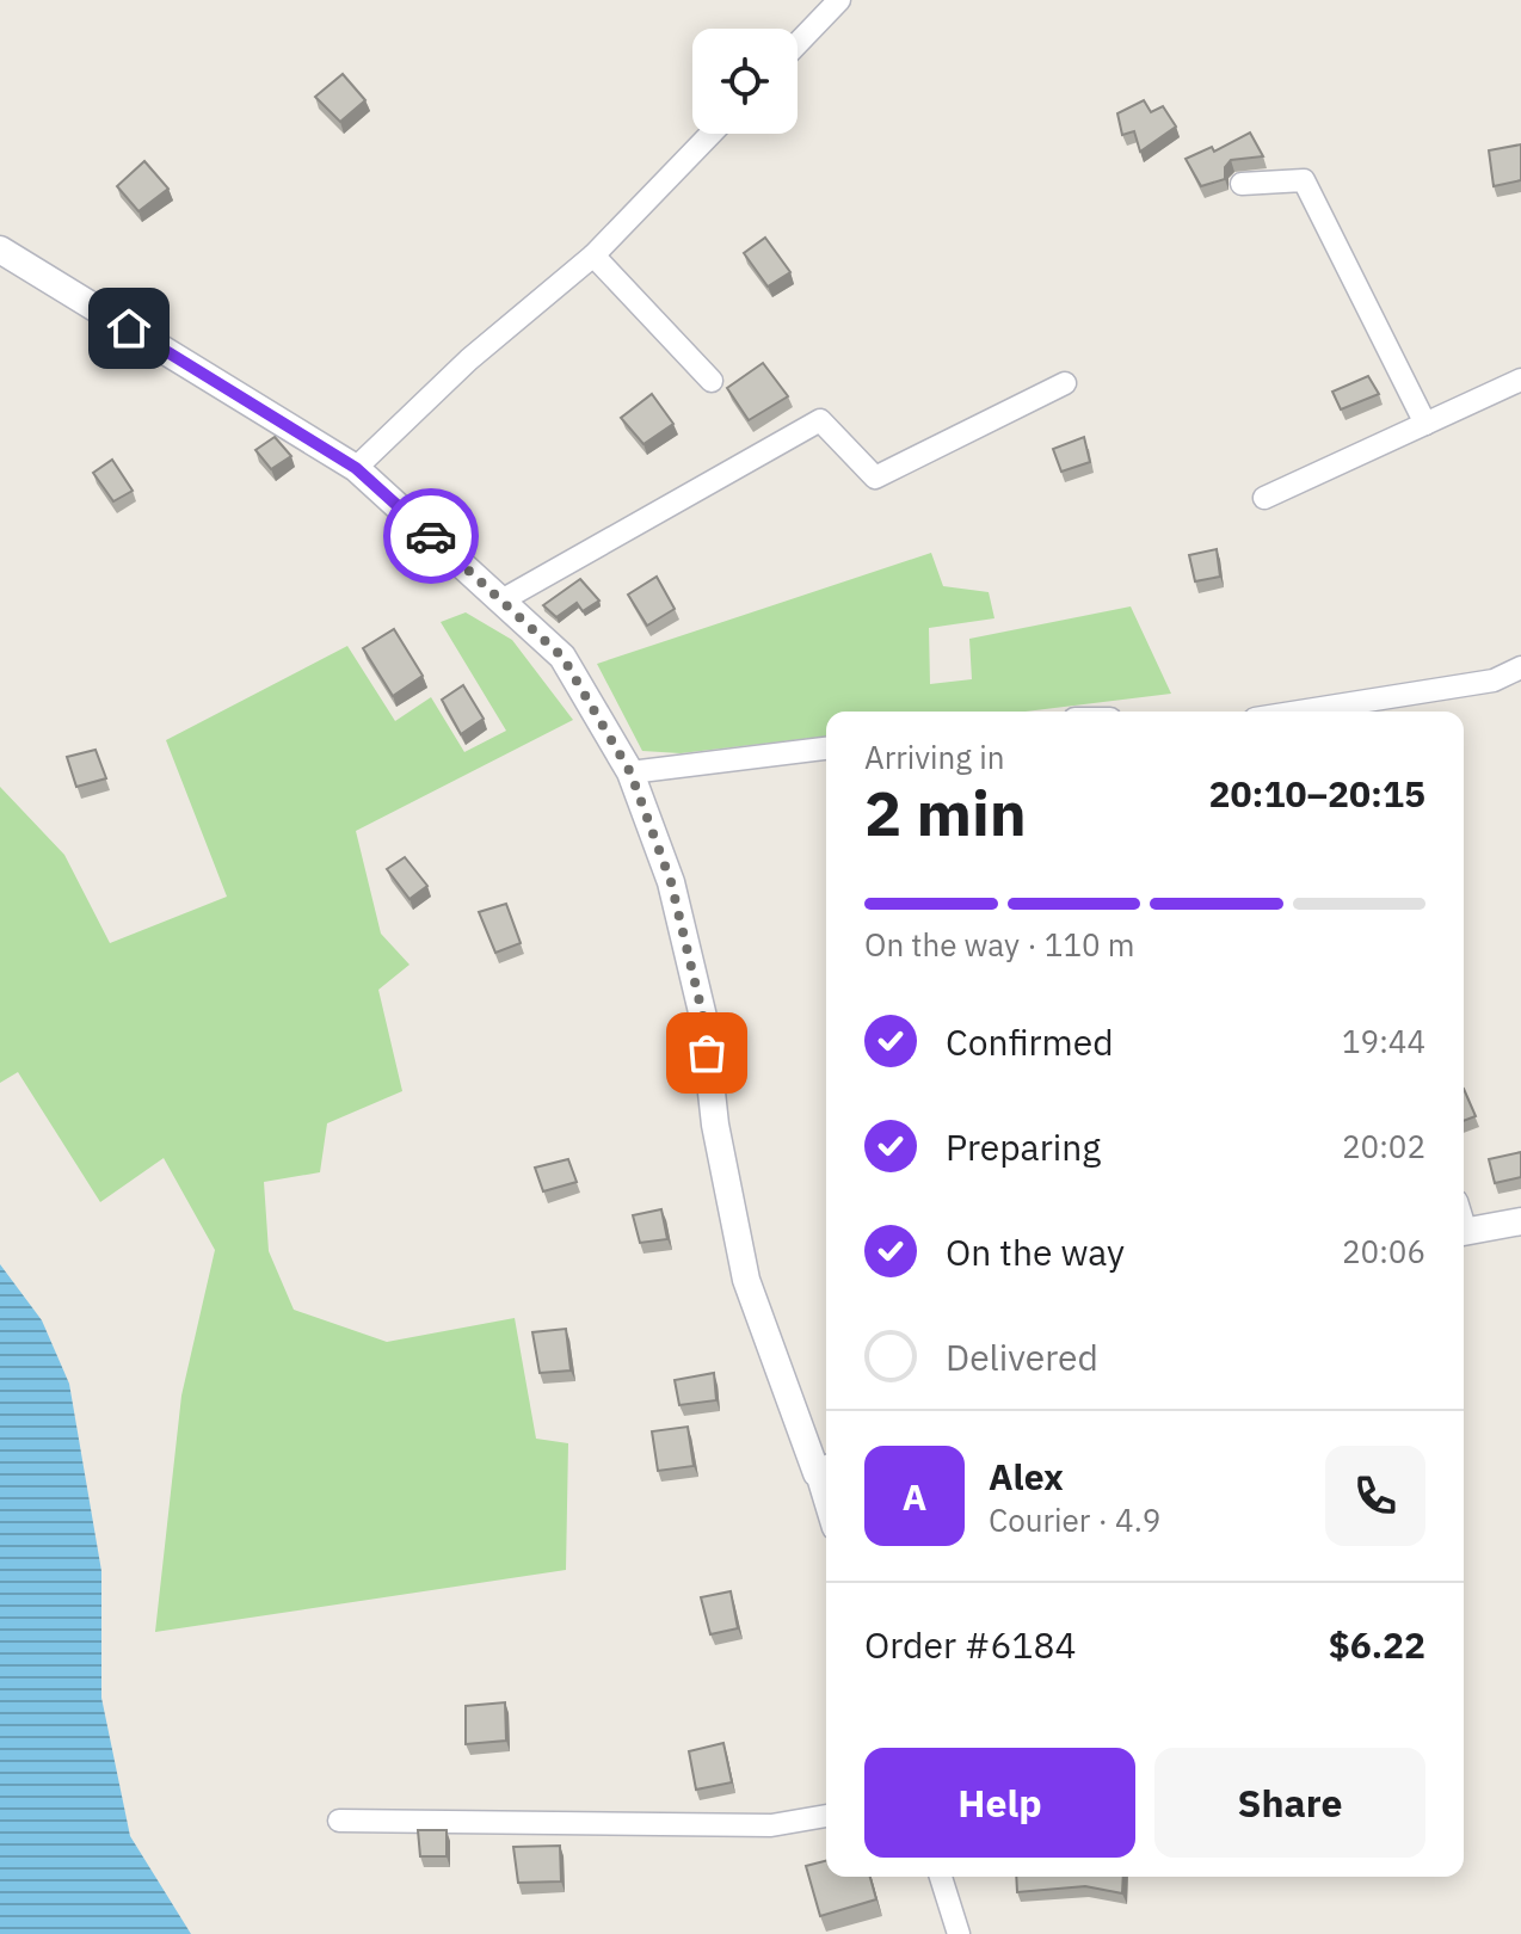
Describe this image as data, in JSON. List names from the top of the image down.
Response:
{
  "page": {
    "heading": ["2 min", "Arriving in", "20:10–20:15"],
    "panel": [
      "Alex",
      "Courier · 4.9",
      "Order #6184",
      "$6.22"
    ],
    "bar": "On the way · 110 m",
    "list": [
      ["Confirmed", "19:44"],
      ["Preparing", "20:02"],
      ["On the way", "20:06"],
      "Delivered"
    ],
    "round": "A",
    "buttons": ["Help", "Share"]
  }
}
